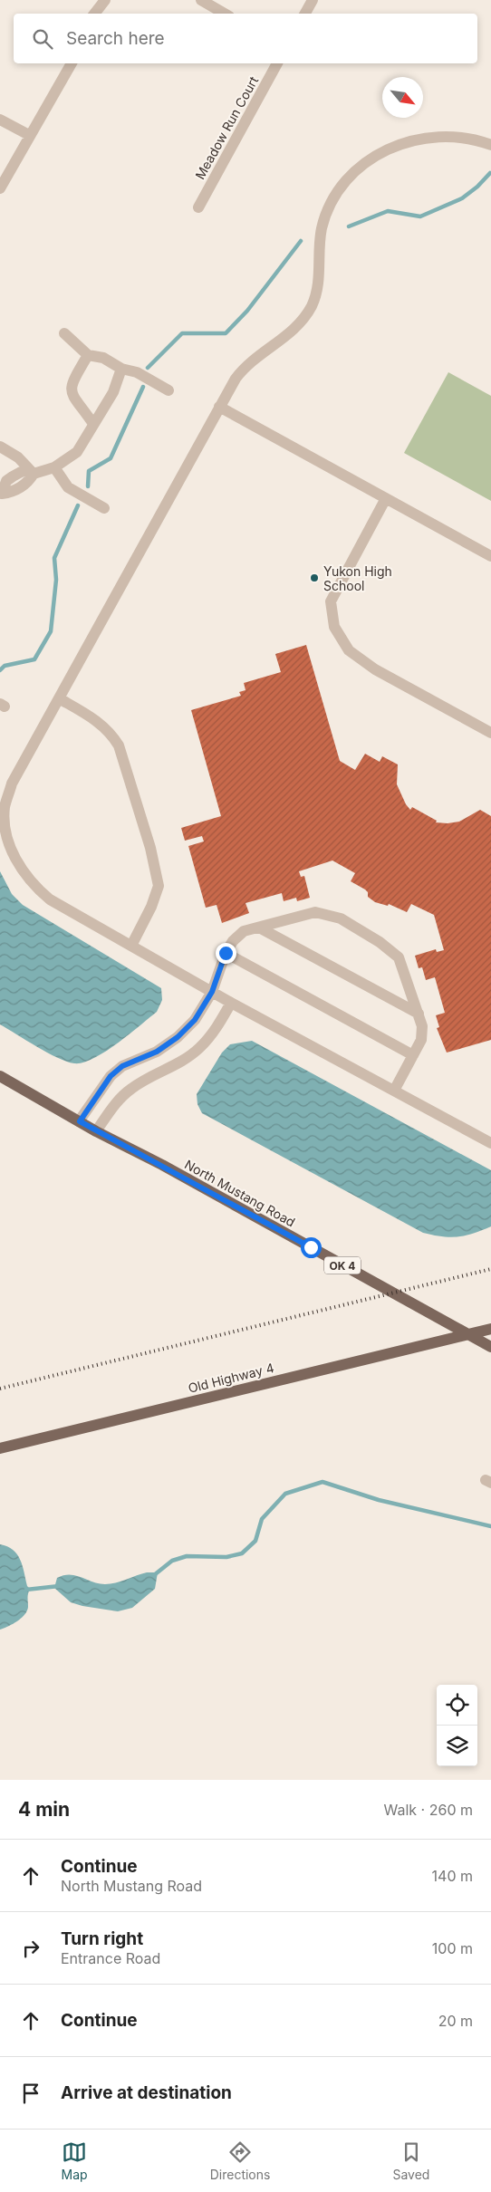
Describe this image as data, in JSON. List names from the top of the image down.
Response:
{
  "streets": {
    "main road": ["North Mustang Road", "OK 4", "Old Highway 4"],
    "street": ["Meadow Run Court"]
  },
  "crossings": [
    ["North Mustang Road", "Old Highway 4"]
  ],
  "places": ["Yukon High School"],
  "north": "bottom right",
  "page": {
    "search": "Search here",
    "heading": ["4 min", "Walk · 260 m"],
    "list": [
      ["Continue", "North Mustang Road", "140 m"],
      ["Turn right", "Entrance Road", "100 m"],
      ["Continue", "20 m"],
      "Arrive at destination"
    ],
    "nav": ["Map", "Directions", "Saved"]
  }
}
